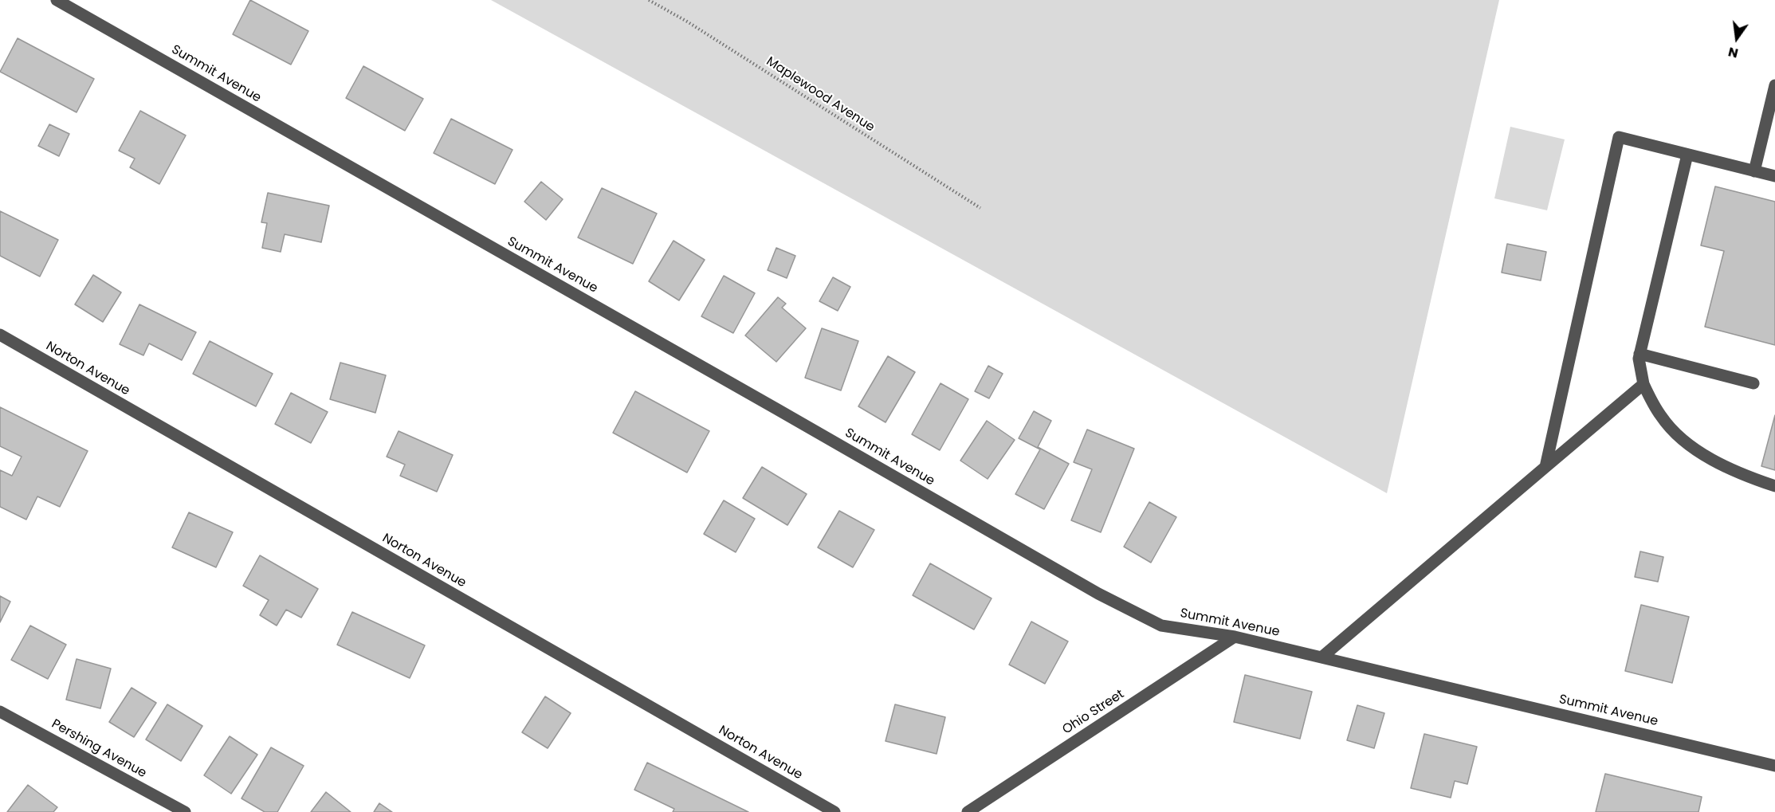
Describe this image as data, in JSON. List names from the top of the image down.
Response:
{
  "streets": {
    "street": [
      "Summit Avenue",
      "Norton Avenue",
      "Ohio Street",
      "Pershing Avenue"
    ],
    "path": ["Maplewood Avenue"]
  },
  "crossings": [
    ["Summit Avenue", "Ohio Street"]
  ],
  "north": "bottom"
}
